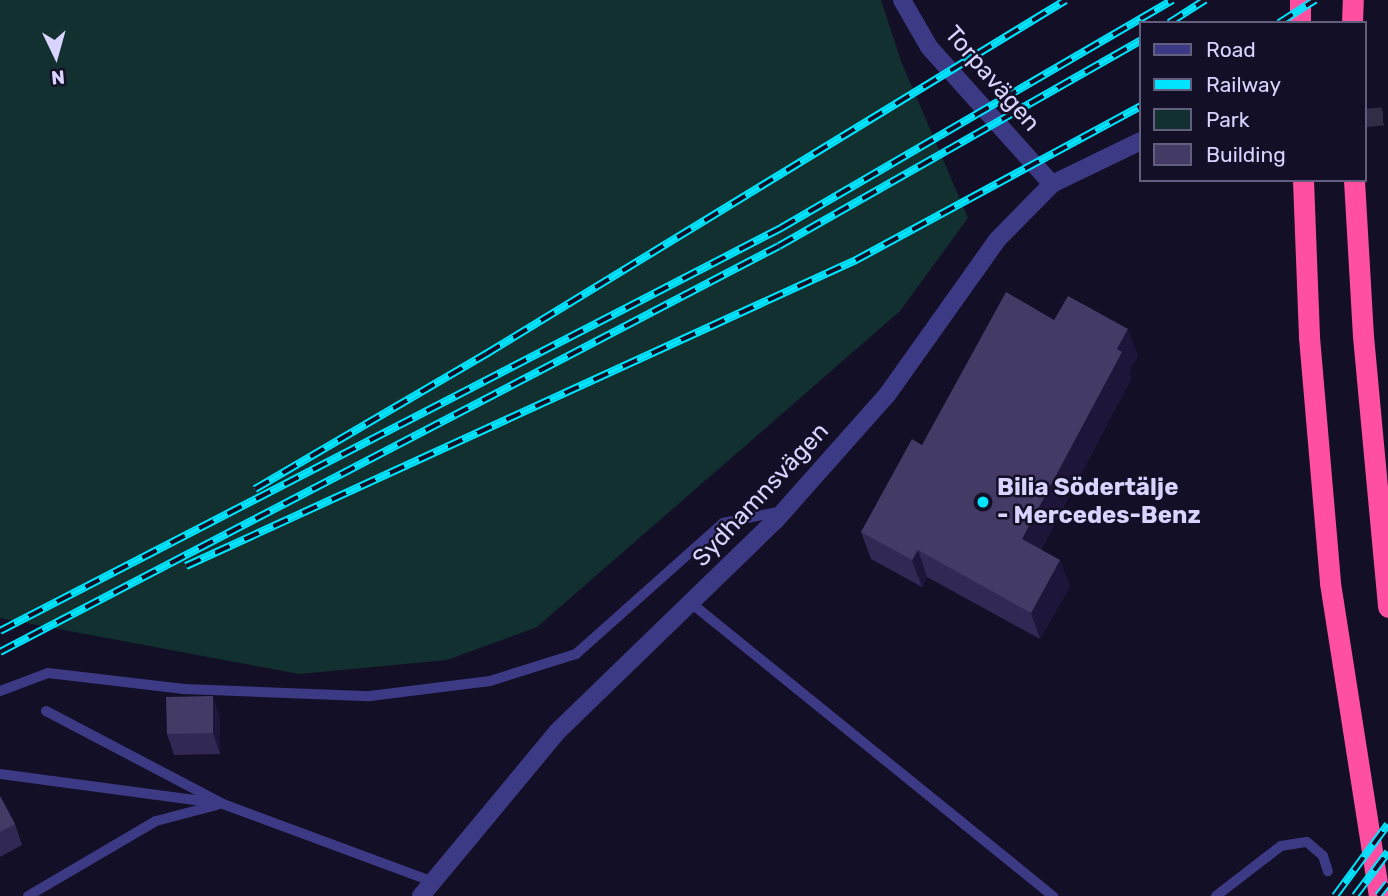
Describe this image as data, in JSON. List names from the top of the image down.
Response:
{
  "streets": {
    "street": ["Torpavägen", "Sydhamnsvägen"]
  },
  "crossings": [
    ["Torpavägen", "Sydhamnsvägen"]
  ],
  "places": ["Bilia Södertälje - Mercedes-Benz"],
  "legend": [
    "Road",
    "Railway",
    "Park",
    "Building"
  ],
  "north": "bottom"
}
